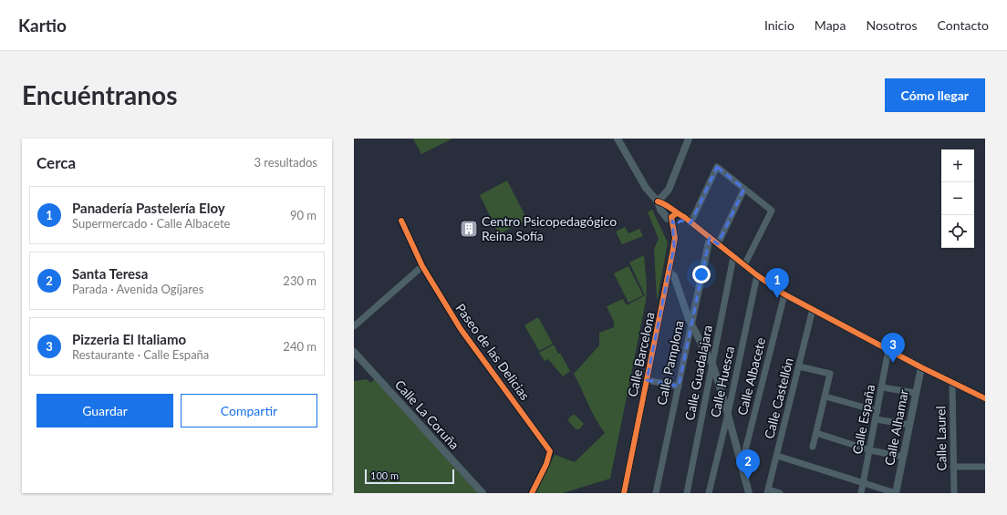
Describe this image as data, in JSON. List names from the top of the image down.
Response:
{
  "streets": {
    "street": [
      "Paseo de las Delicias",
      "Calle Barcelona",
      "Calle Pamplona",
      "Calle Guadalajara",
      "Calle Albacete",
      "Calle Huesca",
      "Calle Castellón",
      "Calle La Coruña",
      "Calle España",
      "Calle Alhamar",
      "Calle Laurel"
    ]
  },
  "places": {
    "building": ["Centro Psicopedagógico Reina Sofía"]
  },
  "scale_bar": "100 m",
  "page": {
    "header": "Kartio",
    "nav": [
      "Inicio",
      "Mapa",
      "Nosotros",
      "Contacto"
    ],
    "buttons": [
      "Cómo llegar",
      ["Guardar", "Compartir"]
    ],
    "title": "Encuéntranos",
    "heading": ["Cerca", "3 resultados"],
    "map_buttons": ["+", "−"],
    "list": [
      {
        "mark": "1",
        "name": "Panadería Pastelería Eloy",
        "note": "Supermercado · Calle Albacete",
        "value": "90 m"
      },
      {
        "mark": "2",
        "name": "Santa Teresa",
        "note": "Parada · Avenida Ogíjares",
        "value": "230 m"
      },
      {
        "mark": "3",
        "name": "Pizzeria El Italiamo",
        "note": "Restaurante · Calle España",
        "value": "240 m"
      }
    ],
    "pins": ["1", "3", "2"],
    "scale": "100 m"
  }
}
